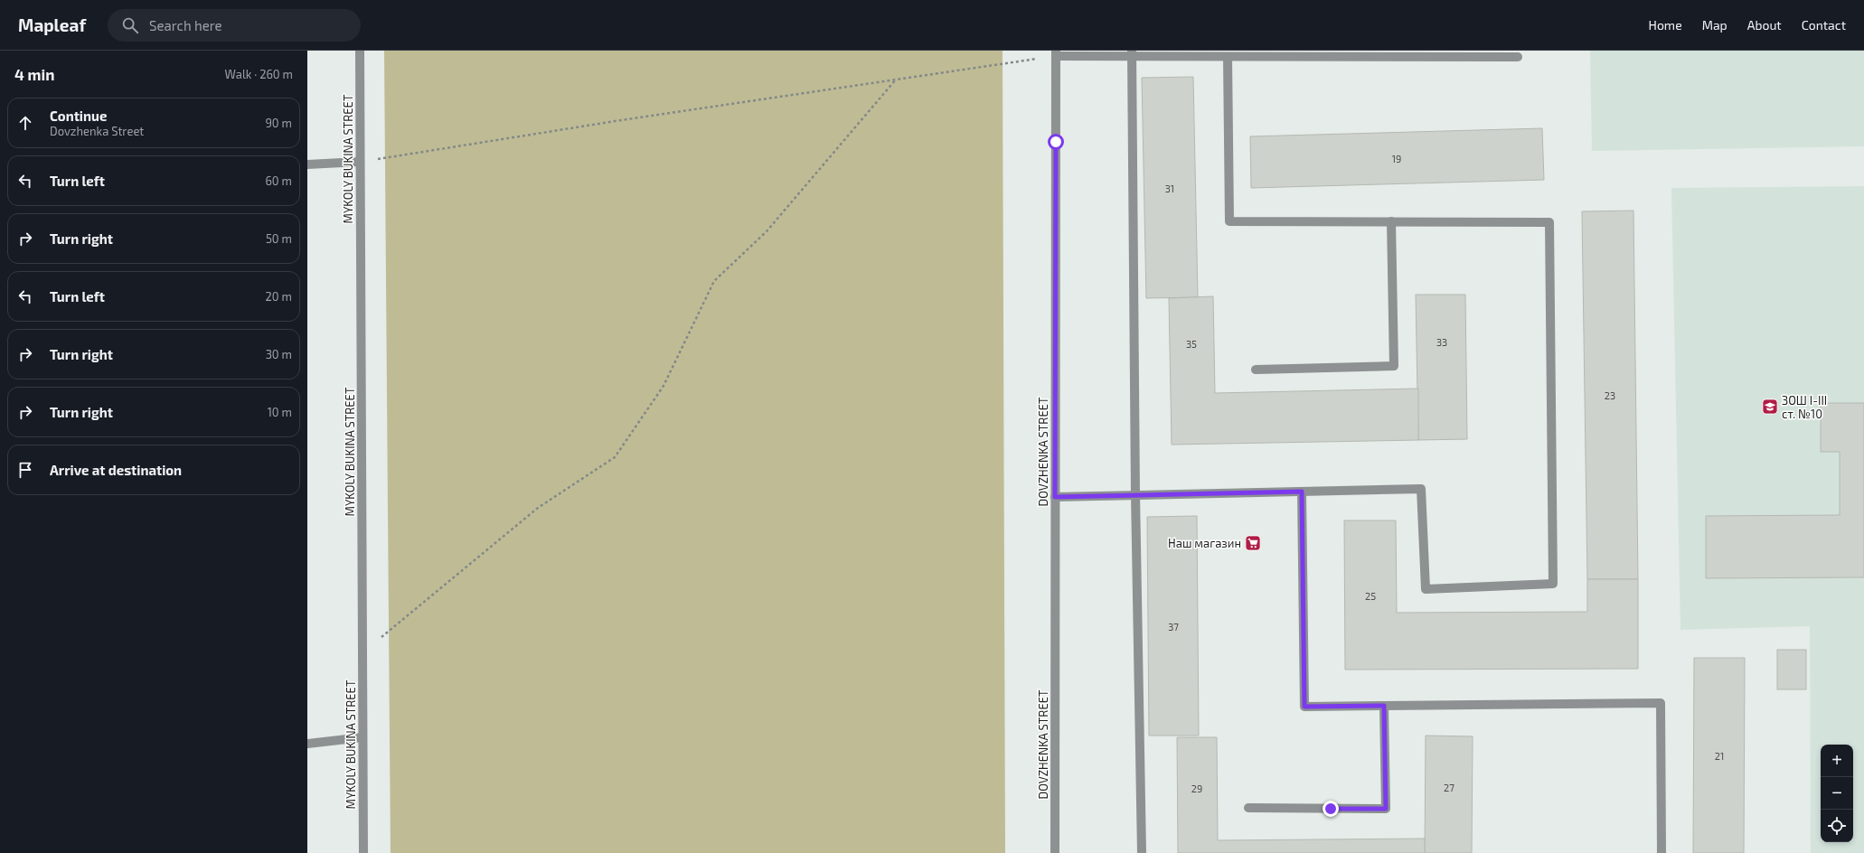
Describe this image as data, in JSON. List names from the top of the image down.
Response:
{
  "streets": {
    "street": ["MYKOLY BUKINA STREET", "DOVZHENKA STREET"]
  },
  "places": {
    "school or university": ["ЗОШ І-ІІІ ст. №10"],
    "supermarket": ["Наш магазин"]
  },
  "house_numbers": [
    "19",
    "31",
    "33",
    "35",
    "23",
    "25",
    "37",
    "21",
    "27",
    "29"
  ],
  "page": {
    "header": "Mapleaf",
    "search": "Search here",
    "nav": [
      "Home",
      "Map",
      "About",
      "Contact"
    ],
    "heading": ["4 min", "Walk · 260 m"],
    "list": [
      ["Continue", "Dovzhenka Street", "90 m"],
      ["Turn left", "60 m"],
      ["Turn right", "50 m"],
      ["Turn left", "20 m"],
      ["Turn right", "30 m"],
      ["Turn right", "10 m"],
      "Arrive at destination"
    ],
    "map_buttons": ["+", "−"]
  }
}
